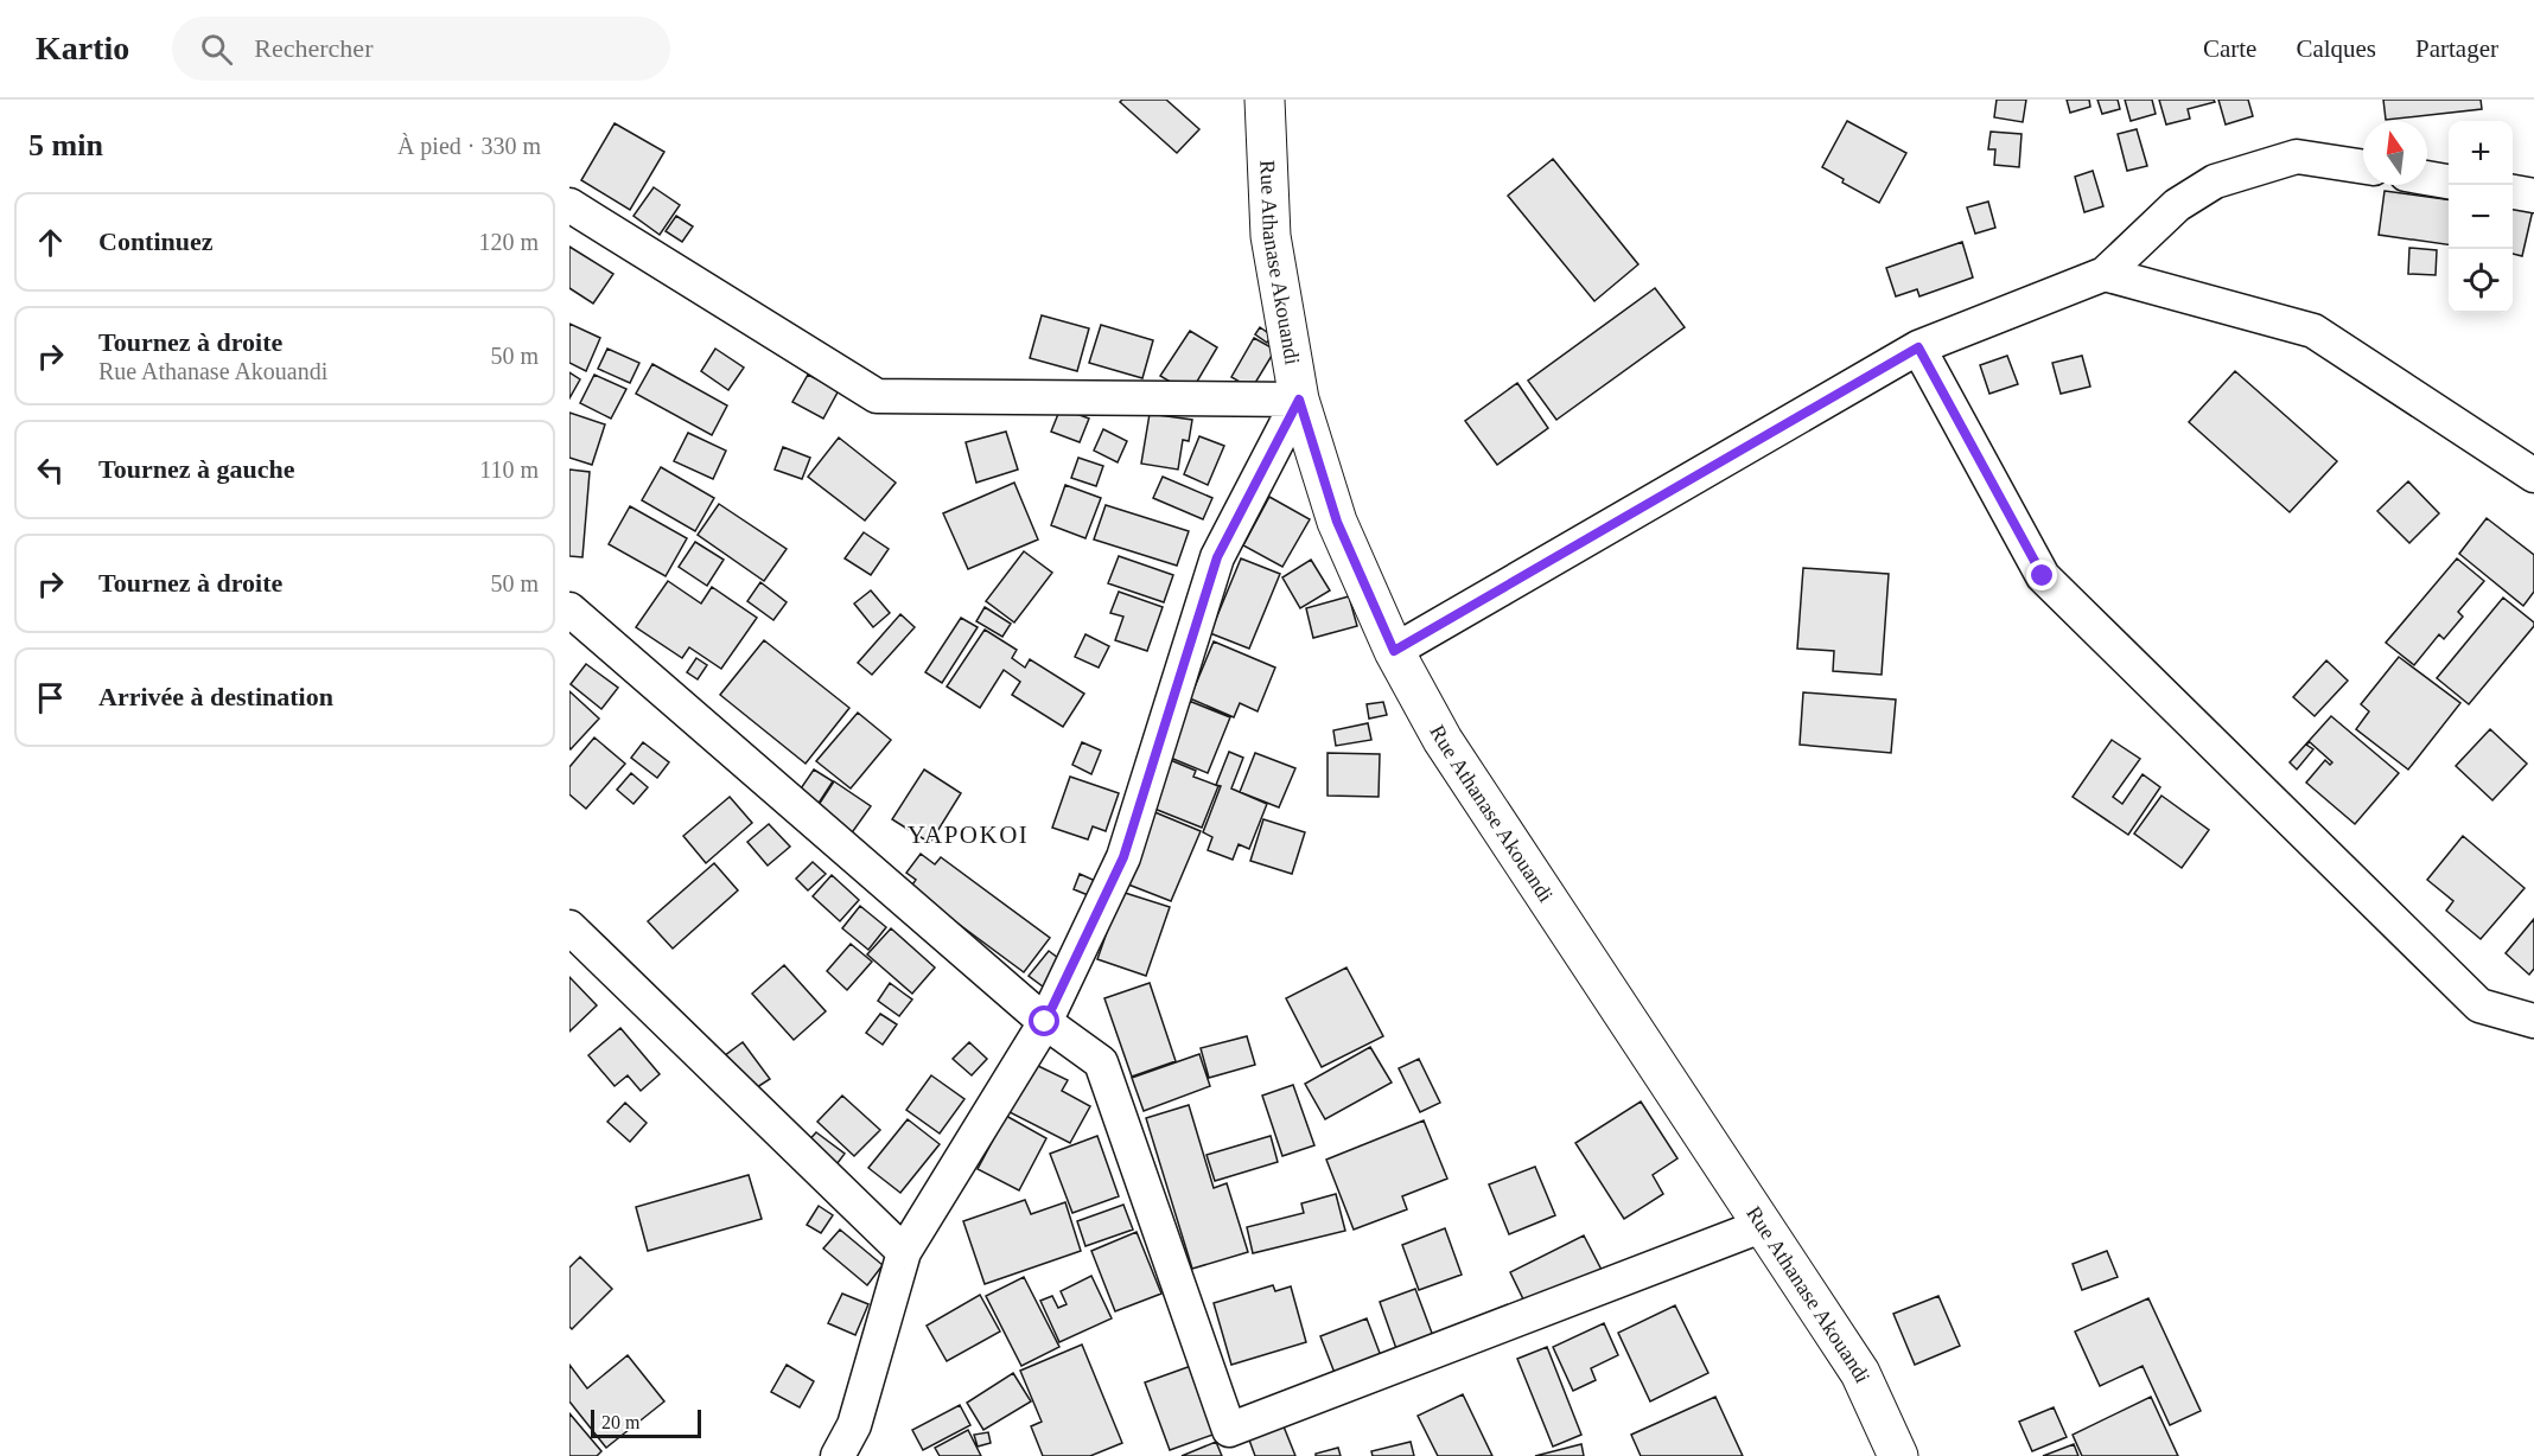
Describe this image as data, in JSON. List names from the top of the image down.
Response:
{
  "streets": {
    "street": ["Rue Athanase Akouandi"]
  },
  "districts": ["YAPOKOI"],
  "scale_bar": "20 m",
  "north": "top",
  "page": {
    "header": "Kartio",
    "search": "Rechercher",
    "nav": ["Carte", "Calques", "Partager"],
    "heading": ["5 min", "À pied · 330 m"],
    "map_buttons": ["+", "−"],
    "list": [
      ["Continuez", "120 m"],
      ["Tournez à droite", "Rue Athanase Akouandi", "50 m"],
      ["Tournez à gauche", "110 m"],
      ["Tournez à droite", "50 m"],
      "Arrivée à destination"
    ],
    "scale": "20 m"
  }
}
